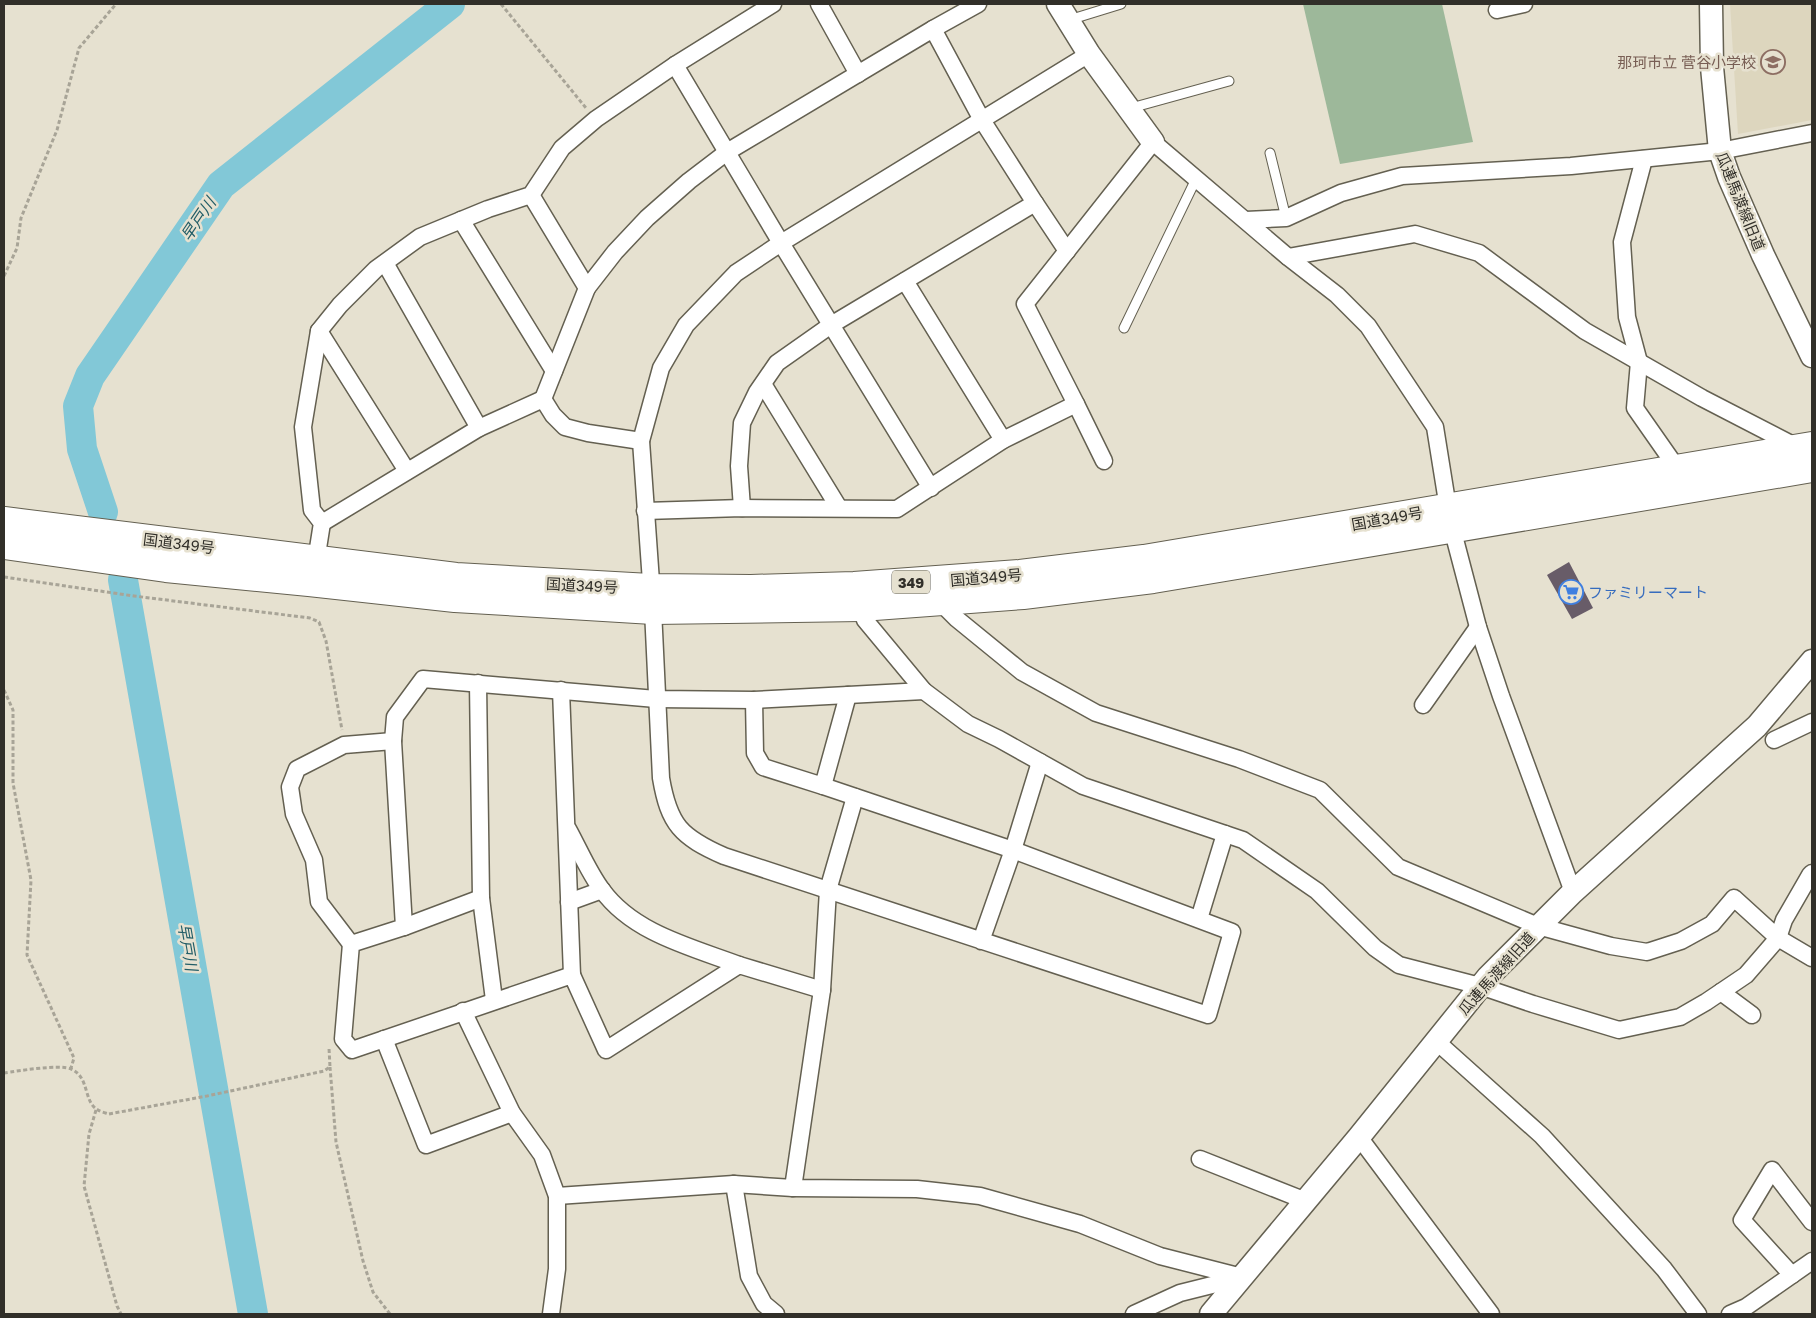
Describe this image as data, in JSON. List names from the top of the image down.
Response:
{
  "streets": {
    "highway": ["国道349号", "349"],
    "street": ["瓜連馬渡線旧道"]
  },
  "water": ["早戸川"],
  "places": {
    "school or university": ["那珂市立 菅谷小学校"],
    "supermarket": ["ファミリーマート"]
  }
}
